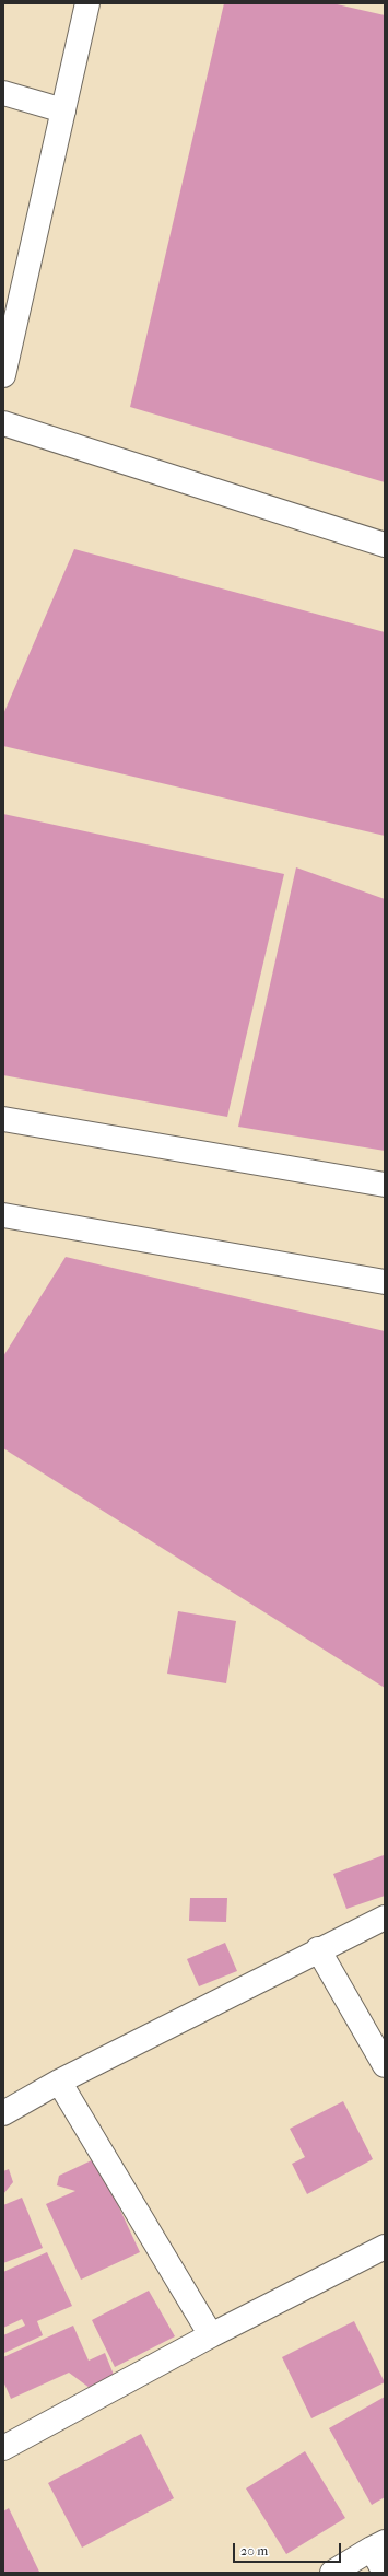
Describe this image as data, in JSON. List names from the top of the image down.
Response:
{
  "scale_bar": "20 m"
}
